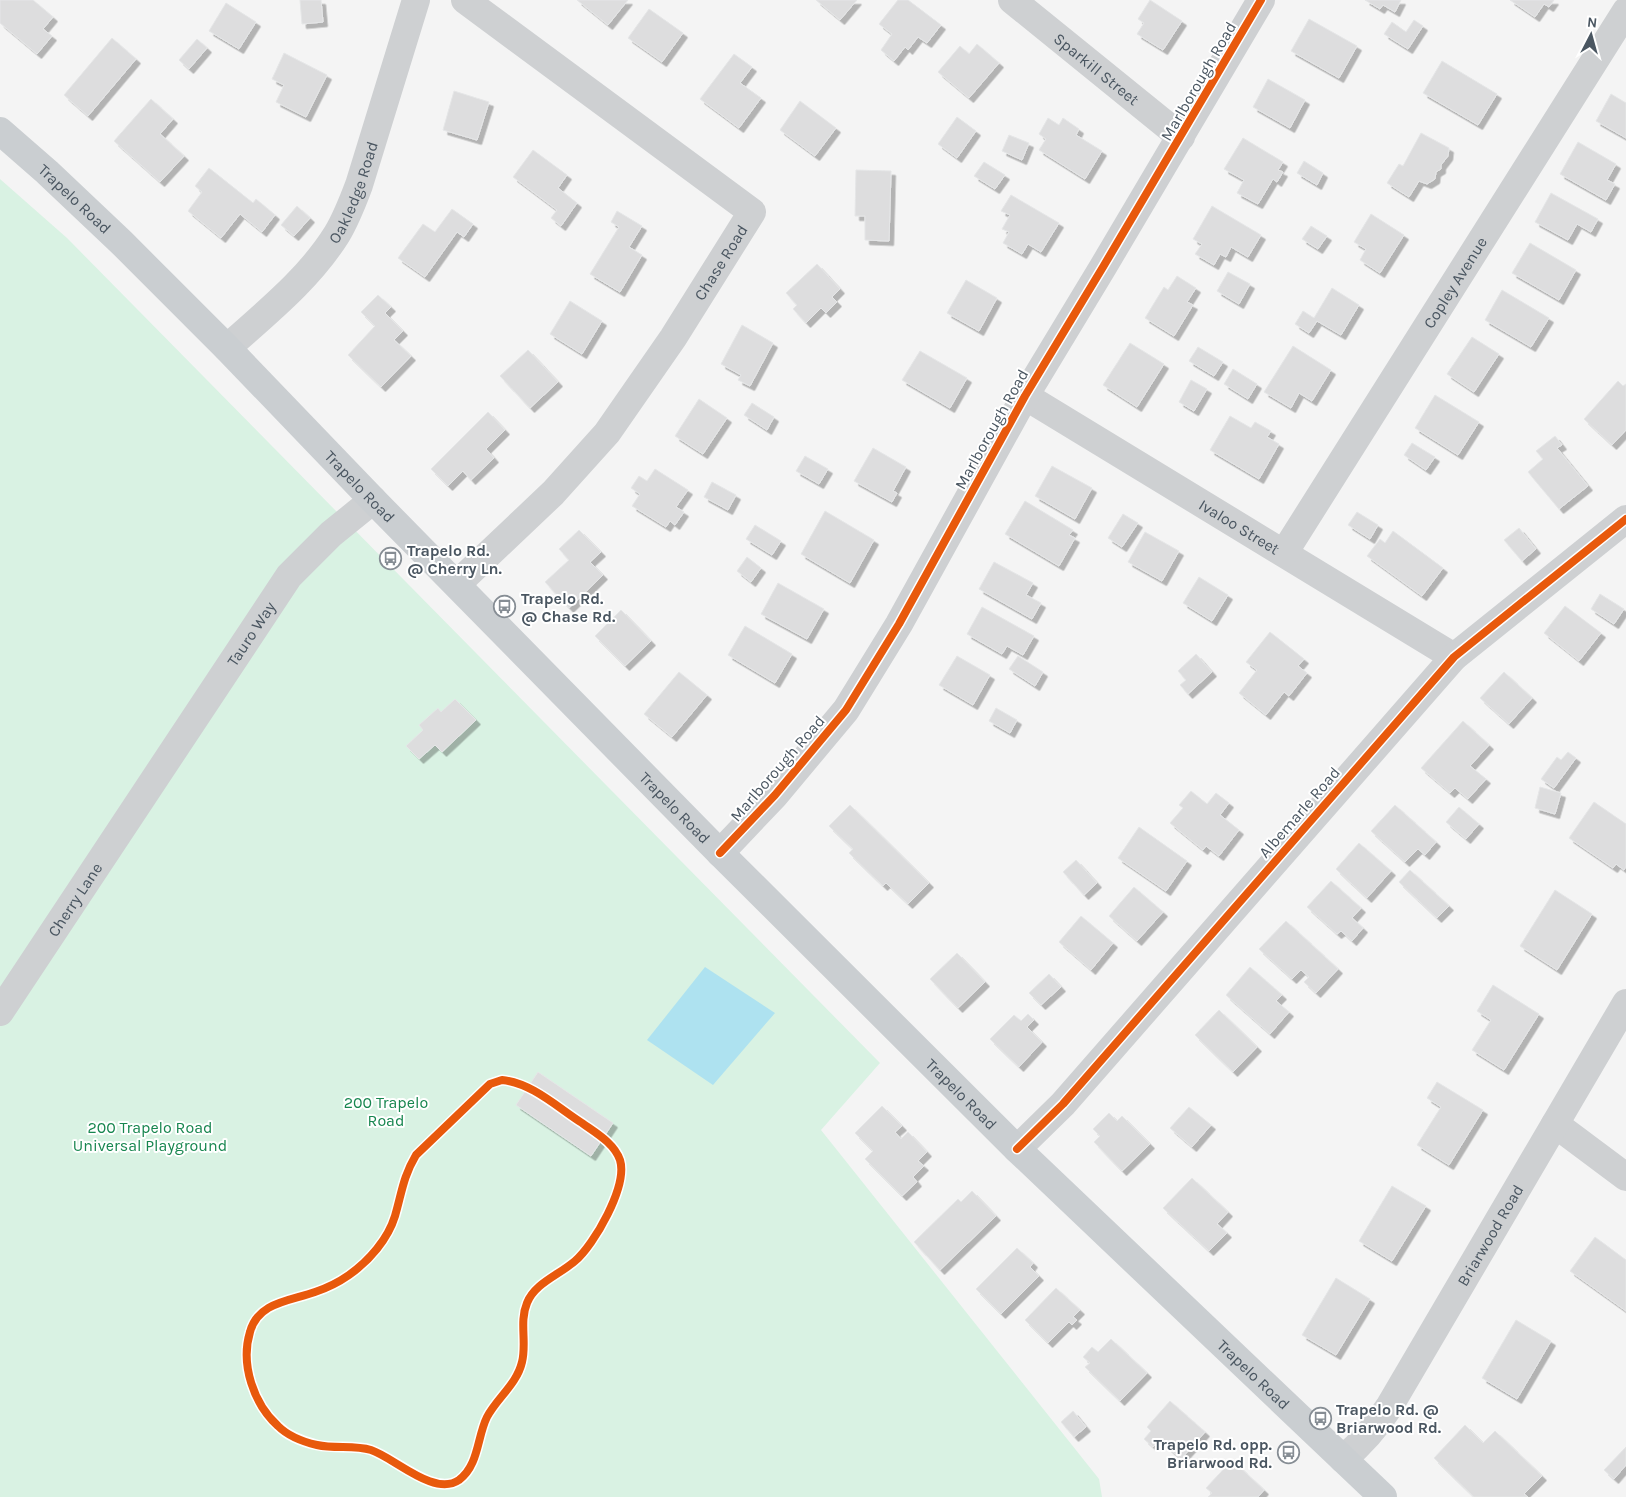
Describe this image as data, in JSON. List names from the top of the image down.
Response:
{
  "streets": {
    "main road": ["Trapelo Road"],
    "street": [
      "Sparkill Street",
      "Marlborough Road",
      "Oakledge Road",
      "Chase Road",
      "Copley Avenue",
      "Ivaloo Street",
      "Tauro Way",
      "Albemarle Road",
      "Cherry Lane",
      "Briarwood Road"
    ]
  },
  "crossings": [
    ["Sparkill Street", "Marlborough Road"],
    ["Marlborough Road", "Trapelo Road"],
    ["Marlborough Road", "Ivaloo Street"],
    ["Oakledge Road", "Trapelo Road"],
    ["Trapelo Road", "Chase Road"],
    ["Trapelo Road", "Tauro Way"],
    ["Trapelo Road", "Albemarle Road"],
    ["Trapelo Road", "Briarwood Road"],
    ["Copley Avenue", "Ivaloo Street"],
    ["Ivaloo Street", "Albemarle Road"],
    ["Tauro Way", "Cherry Lane"]
  ],
  "parks": ["200 Trapelo Road", "200 Trapelo Road Universal Playground"],
  "places": {
    "bus stop": [
      "Trapelo Rd. @ Cherry Ln.",
      "Trapelo Rd. @ Chase Rd.",
      "Trapelo Rd. @ Briarwood Rd.",
      "Trapelo Rd. opp. Briarwood Rd."
    ]
  },
  "north": "top"
}
